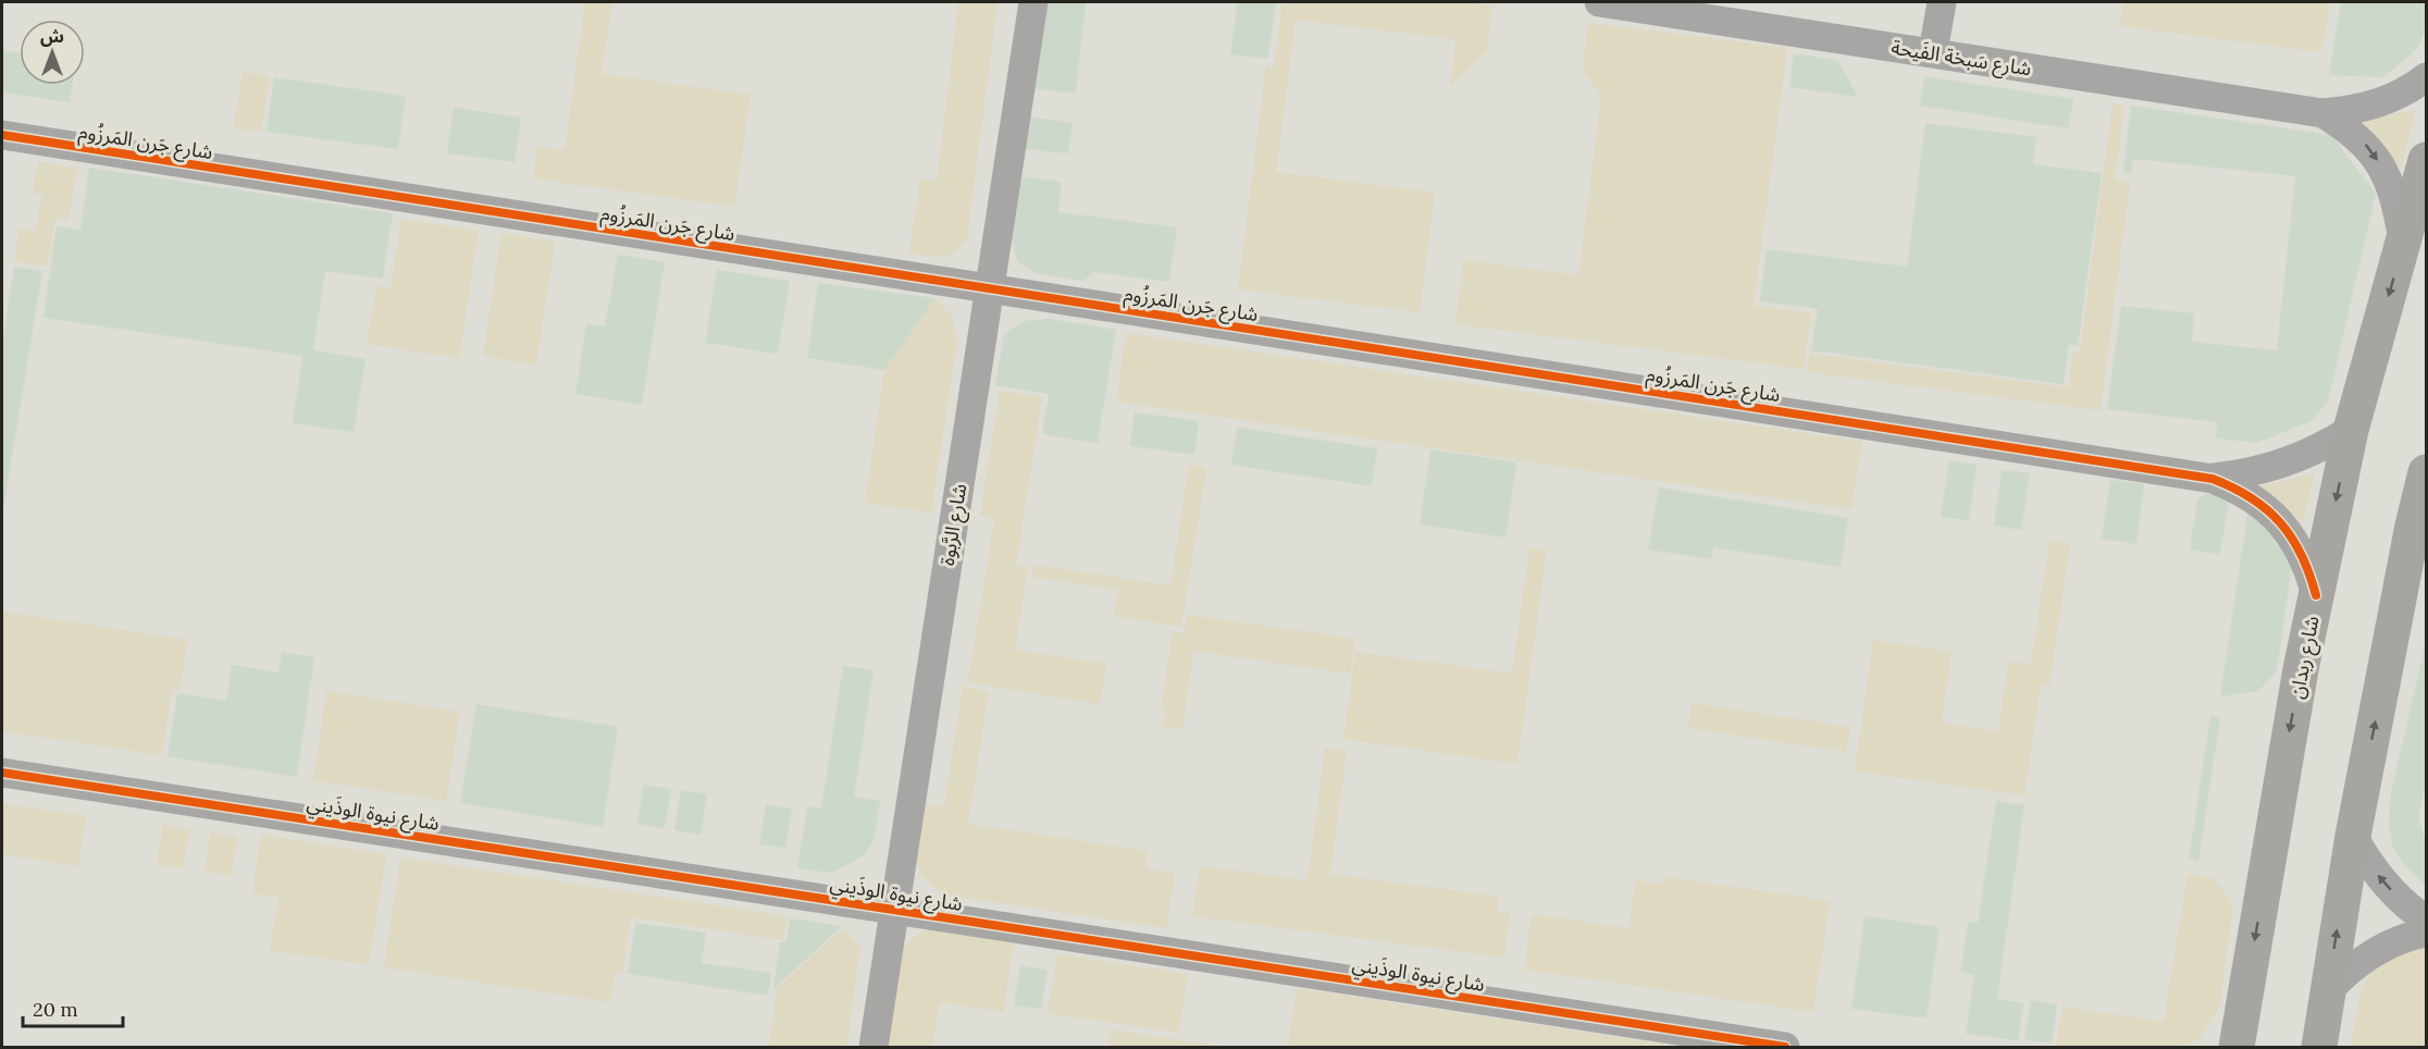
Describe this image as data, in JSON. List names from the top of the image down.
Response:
{
  "streets": {
    "main road": ["شارع ربدان"],
    "street": [
      "شارع سَبخة الفَيحة",
      "شارع جَرن المَرزُوم",
      "شارع الرَّبوة",
      "شارع نيوة الوذَيني"
    ]
  },
  "crossings": [
    ["شارع سَبخة الفَيحة", "شارع ربدان"],
    ["شارع جَرن المَرزُوم", "شارع الرَّبوة"],
    ["شارع جَرن المَرزُوم", "شارع ربدان"],
    ["شارع الرَّبوة", "شارع نيوة الوذَيني"]
  ],
  "scale_bar": "20 m",
  "north": "top"
}
